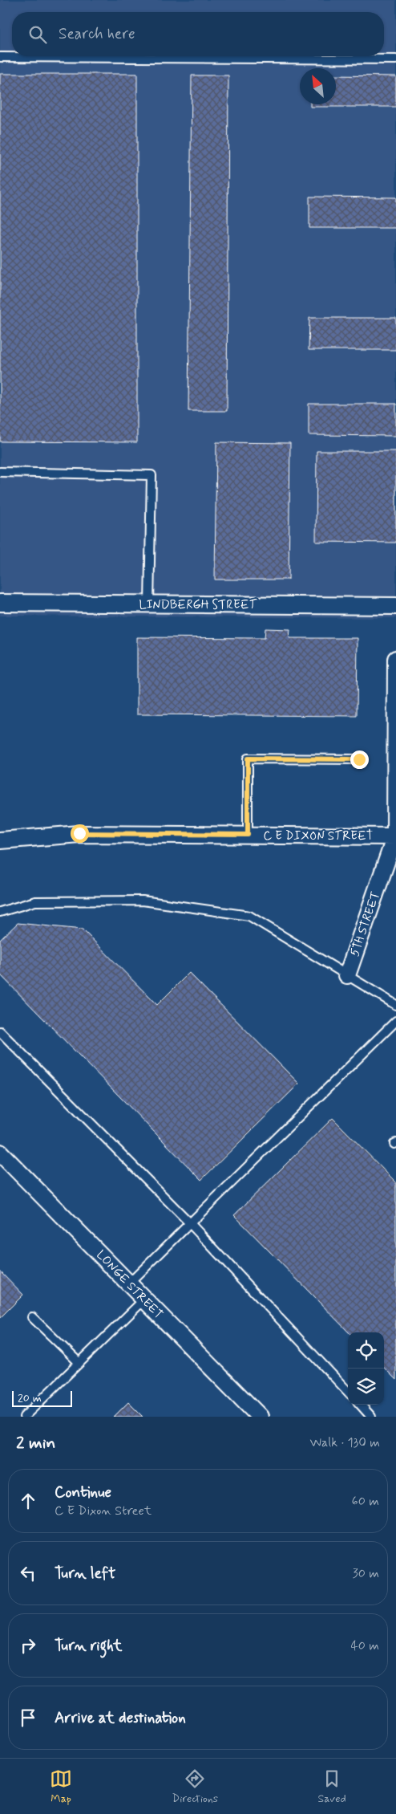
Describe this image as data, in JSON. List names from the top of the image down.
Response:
{
  "streets": {
    "street": [
      "LINDBERGH STREET",
      "C E DIXON STREET",
      "5TH STREET",
      "LONGE STREET"
    ]
  },
  "crossings": [
    ["C E DIXON STREET", "5TH STREET"]
  ],
  "scale_bar": "20 m",
  "north": "top left",
  "page": {
    "search": "Search here",
    "scale": "20 m",
    "heading": ["2 min", "Walk · 130 m"],
    "list": [
      ["Continue", "C E Dixon Street", "60 m"],
      ["Turn left", "30 m"],
      ["Turn right", "40 m"],
      "Arrive at destination"
    ],
    "nav": ["Map", "Directions", "Saved"]
  }
}
